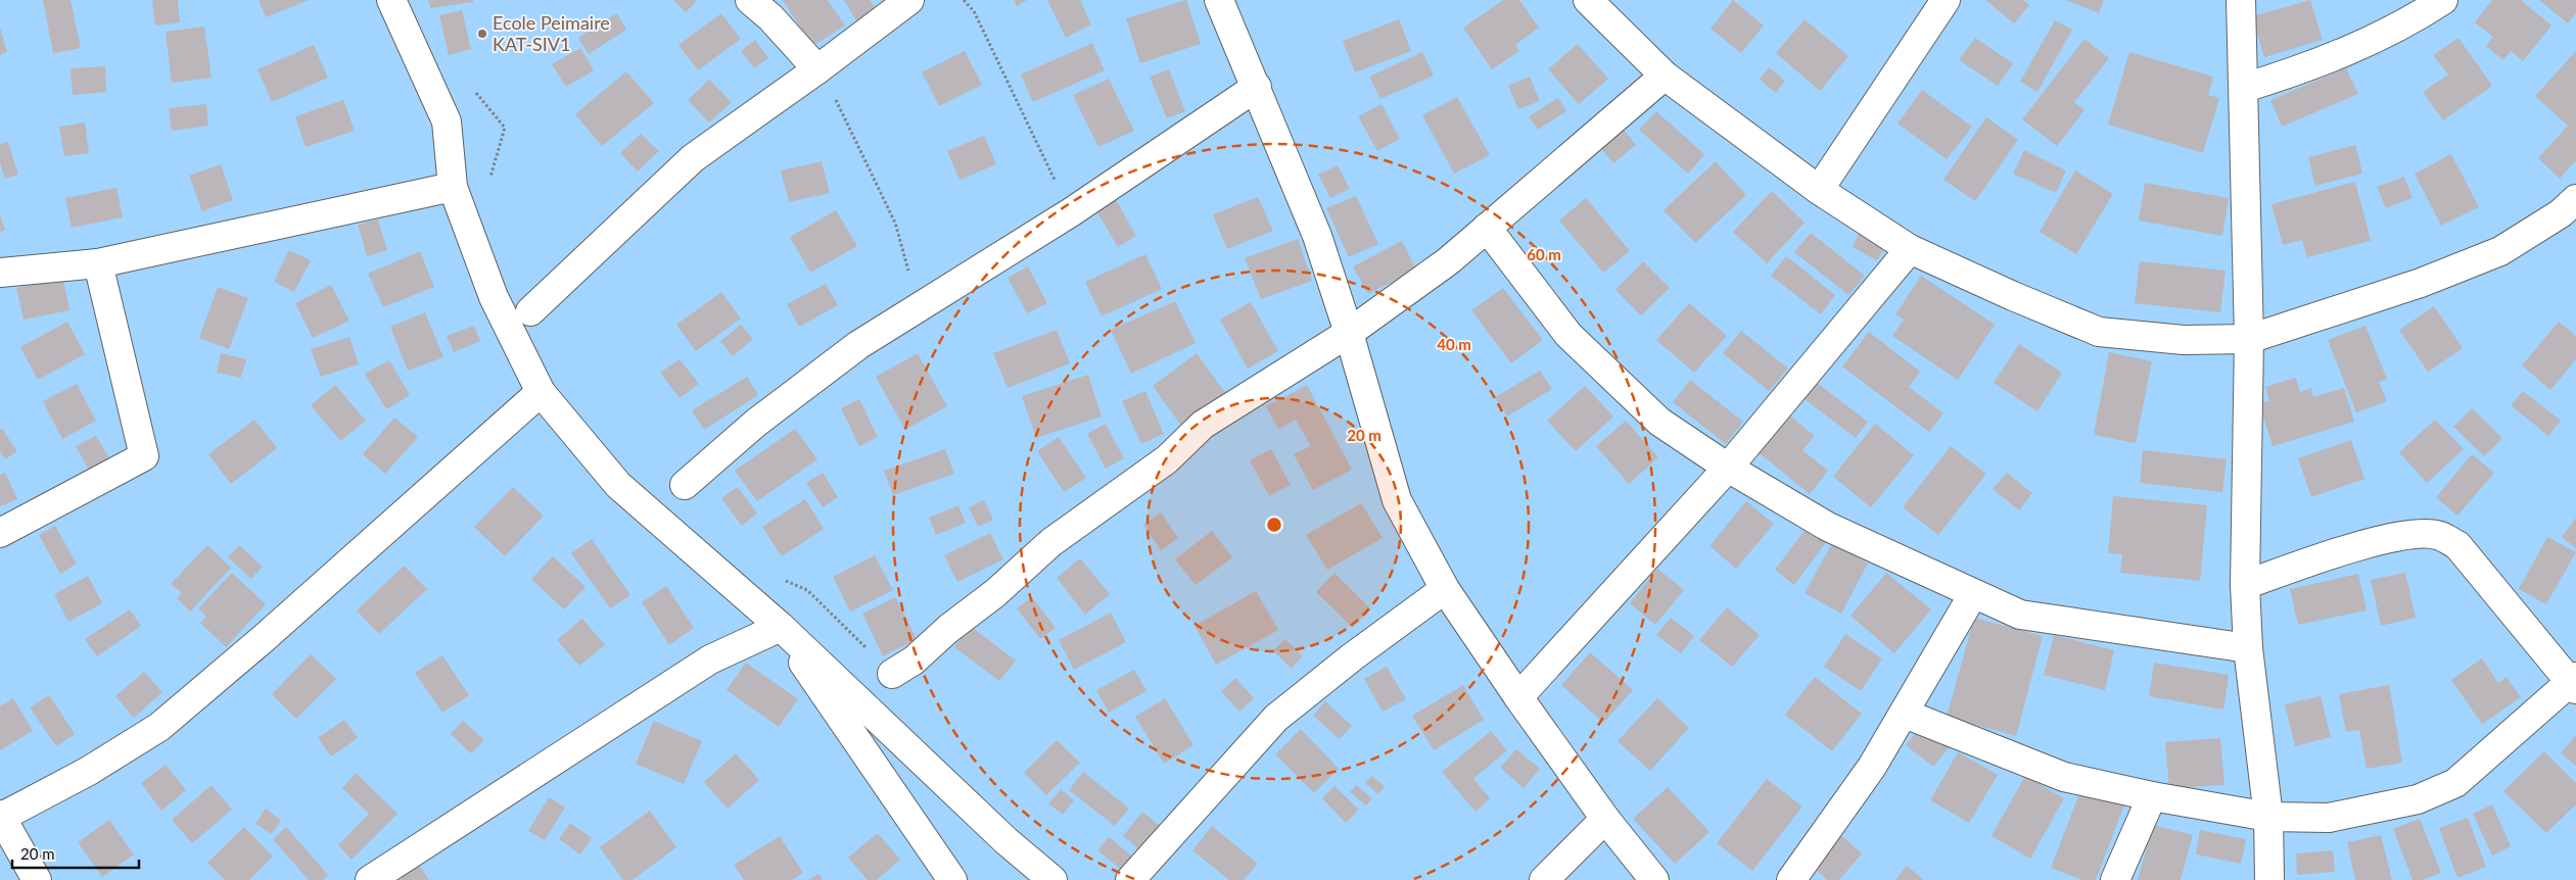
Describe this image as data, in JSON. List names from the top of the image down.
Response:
{
  "places": ["Ecole Peimaire KAT-SIV1"],
  "scale_bar": "20 m",
  "rings": ["60 m", "40 m", "20 m"]
}
